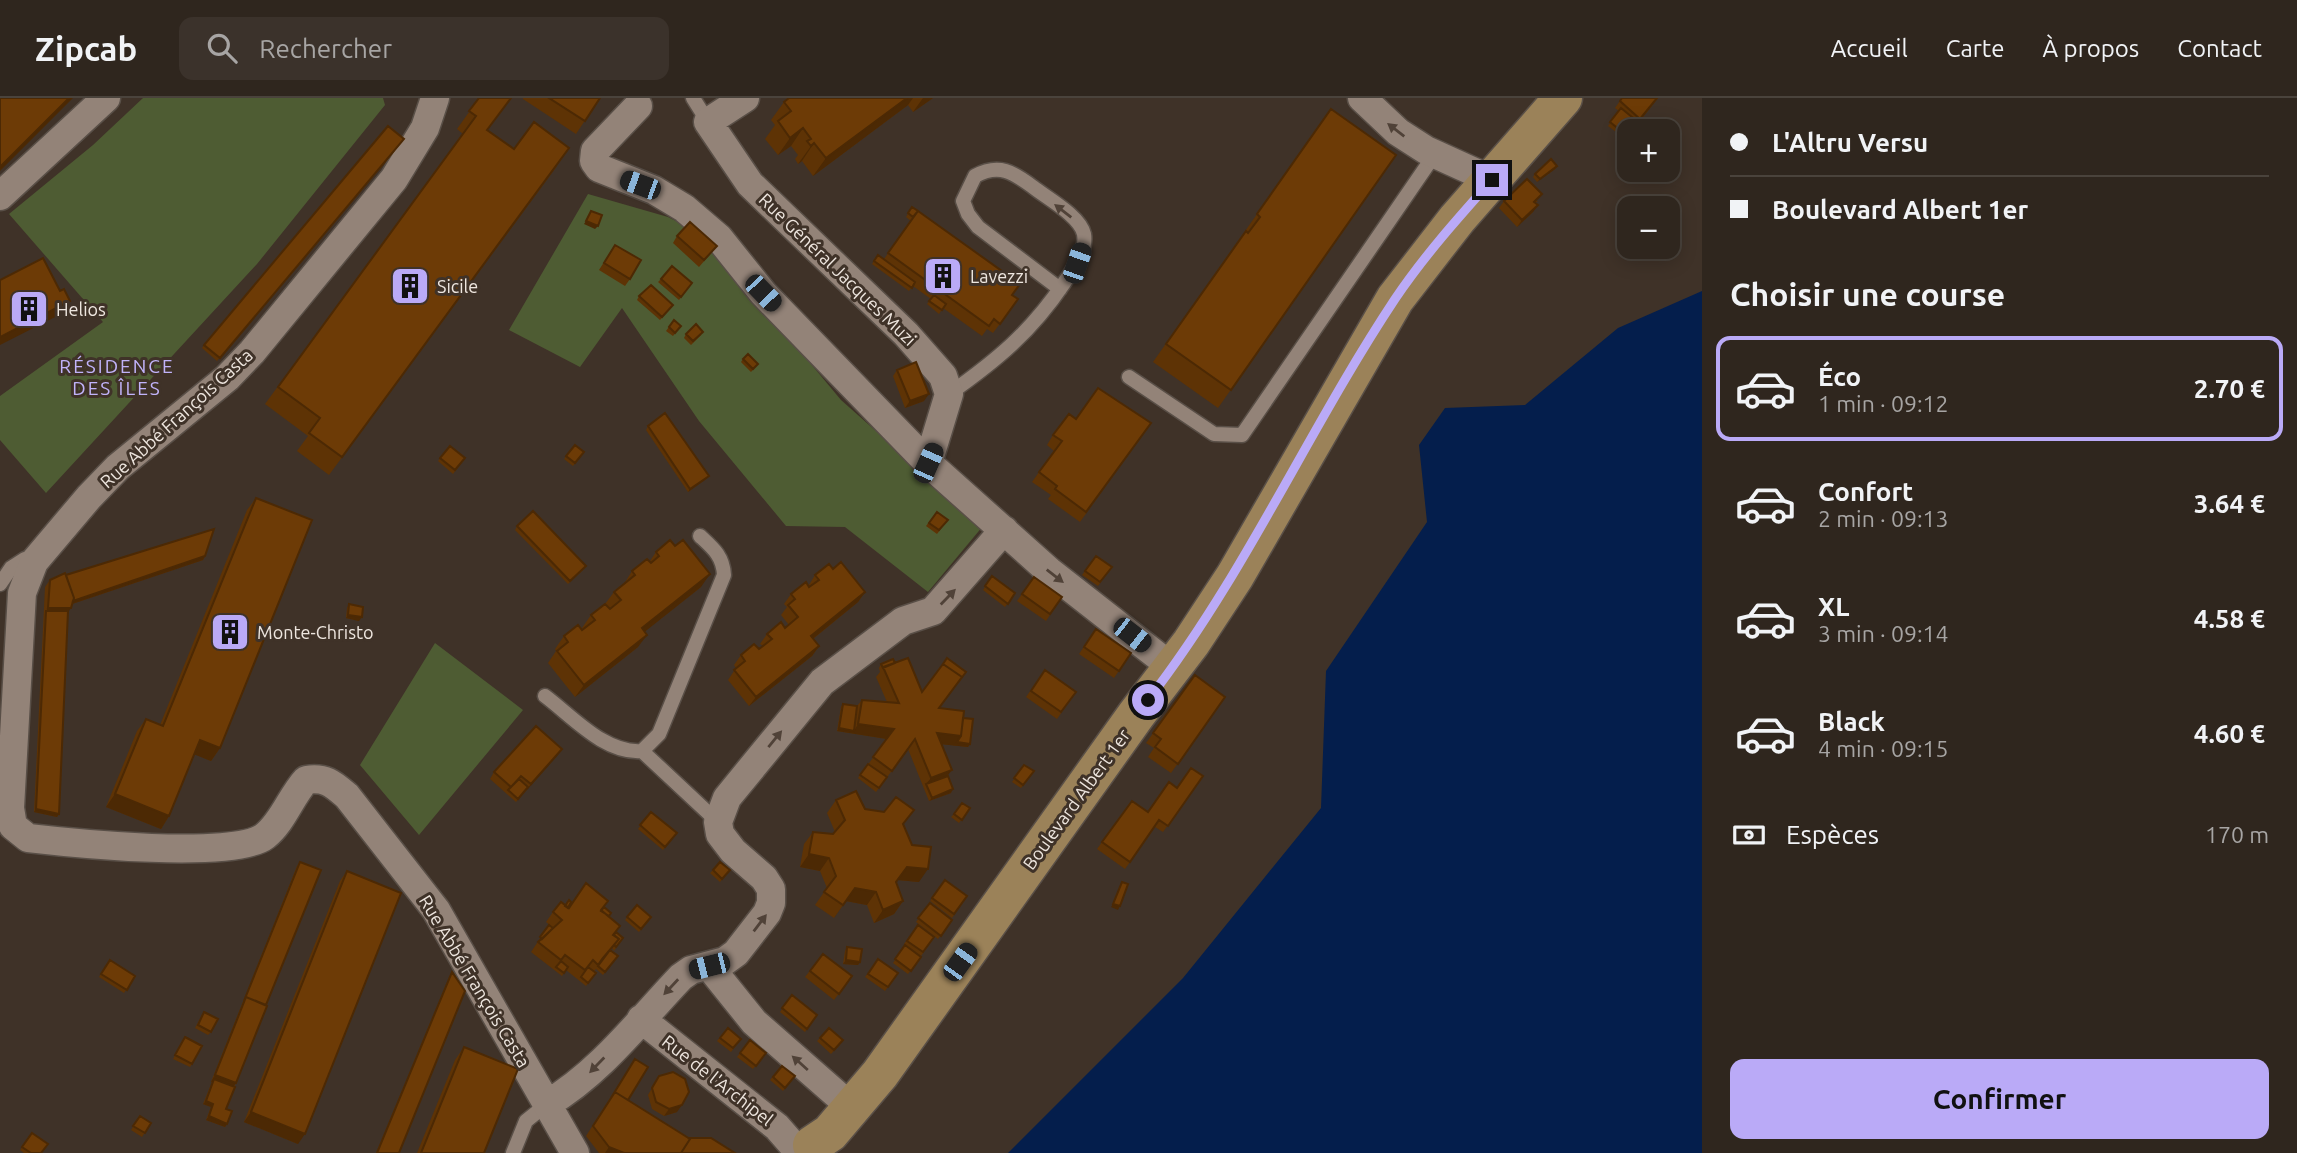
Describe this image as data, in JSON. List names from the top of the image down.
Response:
{
  "streets": {
    "main road": ["Boulevard Albert 1er"],
    "street": ["Rue Général Jacques Muzi", "Rue Abbé François Casta", "Rue de l'Archipel"]
  },
  "crossings": [
    ["Boulevard Albert 1er", "Rue de l'Archipel"]
  ],
  "districts": ["RÉSIDENCE DES ÎLES"],
  "places": {
    "building": [
      "Lavezzi",
      "Sicile",
      "Helios",
      "Monte-Christo"
    ]
  },
  "page": {
    "header": "Zipcab",
    "search": "Rechercher",
    "nav": [
      "Accueil",
      "Carte",
      "À propos",
      "Contact"
    ],
    "banner": ["L'Altru Versu", "Boulevard Albert 1er"],
    "map_buttons": ["+", "−"],
    "heading": "Choisir une course",
    "list": [
      {
        "name": "Éco",
        "note": "1 min · 09:12",
        "value": "2.70 €"
      },
      {
        "name": "Confort",
        "note": "2 min · 09:13",
        "value": "3.64 €"
      },
      {
        "name": "XL",
        "note": "3 min · 09:14",
        "value": "4.58 €"
      },
      {
        "name": "Black",
        "note": "4 min · 09:15",
        "value": "4.60 €"
      }
    ],
    "pay": ["Espèces", "170 m"],
    "buttons": "Confirmer"
  }
}
